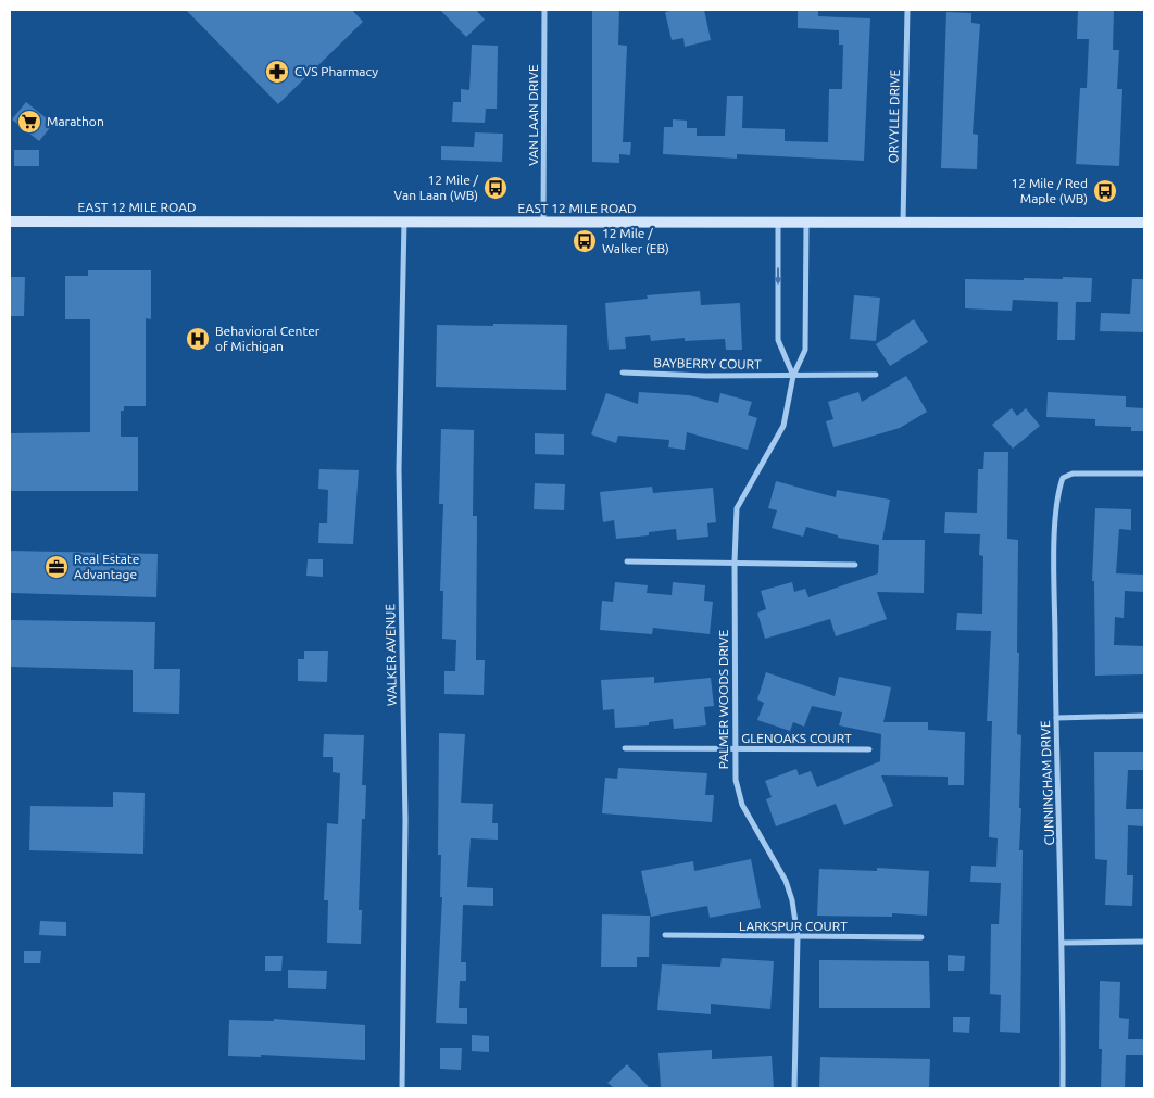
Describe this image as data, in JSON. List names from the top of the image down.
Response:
{
  "streets": {
    "main road": ["EAST 12 MILE ROAD"],
    "street": [
      "VAN LAAN DRIVE",
      "ORVYLLE DRIVE",
      "BAYBERRY COURT",
      "WALKER AVENUE",
      "PALMER WOODS DRIVE",
      "GLENOAKS COURT",
      "CUNNINGHAM DRIVE",
      "LARKSPUR COURT"
    ]
  },
  "crossings": [
    ["VAN LAAN DRIVE", "EAST 12 MILE ROAD"],
    ["ORVYLLE DRIVE", "EAST 12 MILE ROAD"],
    ["EAST 12 MILE ROAD", "WALKER AVENUE"],
    ["EAST 12 MILE ROAD", "PALMER WOODS DRIVE"],
    ["BAYBERRY COURT", "PALMER WOODS DRIVE"],
    ["PALMER WOODS DRIVE", "GLENOAKS COURT"],
    ["PALMER WOODS DRIVE", "LARKSPUR COURT"]
  ],
  "places": {
    "pharmacy": ["CVS Pharmacy"],
    "supermarket": ["Marathon"],
    "bus stop": ["12 Mile / Van Laan (WB)", "12 Mile / Red Maple (WB)", "12 Mile / Walker (EB)"],
    "hospital": ["Behavioral Center of Michigan"],
    "office": ["Real Estate Advantage"]
  }
}
